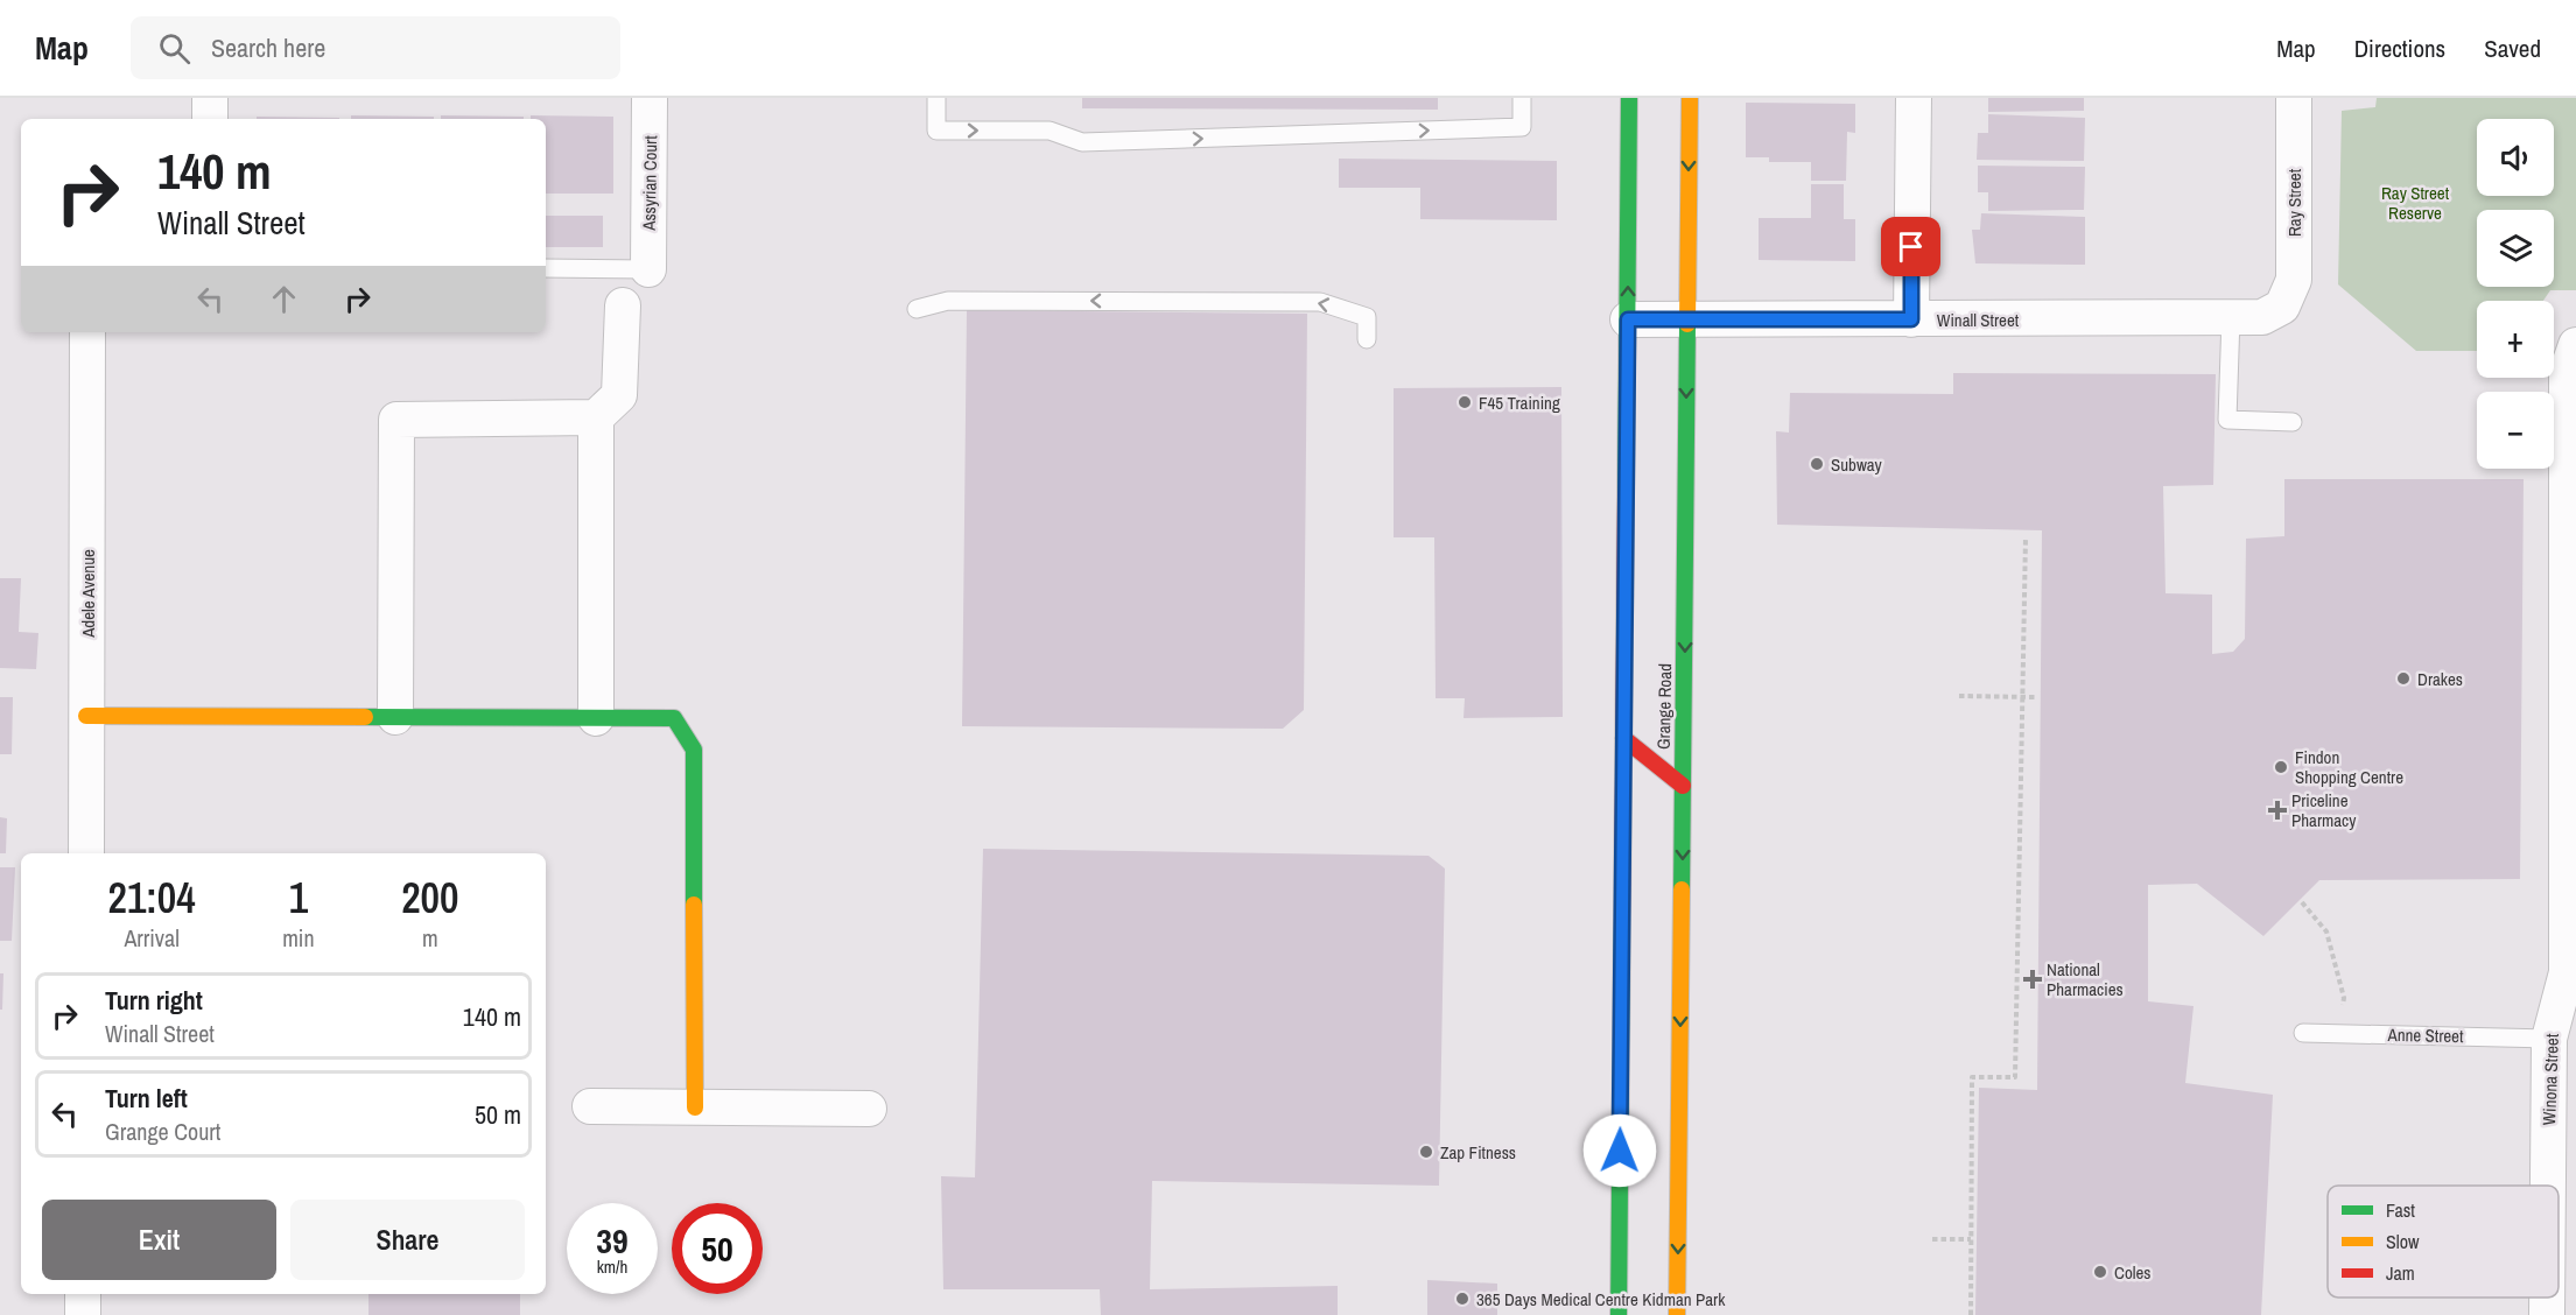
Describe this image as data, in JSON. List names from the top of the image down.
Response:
{
  "streets": {
    "main road": ["Grange Road"],
    "street": [
      "Assyrian Court",
      "Ray Street",
      "Winall Street",
      "Adele Avenue",
      "Winona Street"
    ],
    "lane": ["Anne Street"]
  },
  "crossings": [
    ["Ray Street", "Winall Street"],
    ["Winall Street", "Grange Road"],
    ["Anne Street", "Winona Street"]
  ],
  "parks": ["Ray Street Reserve"],
  "places": {
    "other": [
      "F45 Training",
      "Subway",
      "Drakes",
      "Findon Shopping Centre",
      "Zap Fitness",
      "Coles",
      "365 Days Medical Centre Kidman Park"
    ],
    "health": ["Priceline Pharmacy", "National Pharmacies"]
  },
  "legend": ["Fast", "Slow", "Jam"],
  "page": {
    "header": "Map",
    "search": "Search here",
    "nav": ["Map", "Directions", "Saved"],
    "map_buttons": ["+", "−"],
    "turn": ["140 m", "Winall Street"],
    "eta": [
      "21:04",
      "Arrival",
      "1",
      "min",
      "200",
      "m"
    ],
    "list": [
      {
        "name": "Turn right",
        "note": "Winall Street",
        "value": "140 m"
      },
      {
        "name": "Turn left",
        "note": "Grange Court",
        "value": "50 m"
      }
    ],
    "buttons": ["Exit", "Share"],
    "speed": "39 km/h",
    "limit": "50"
  }
}
